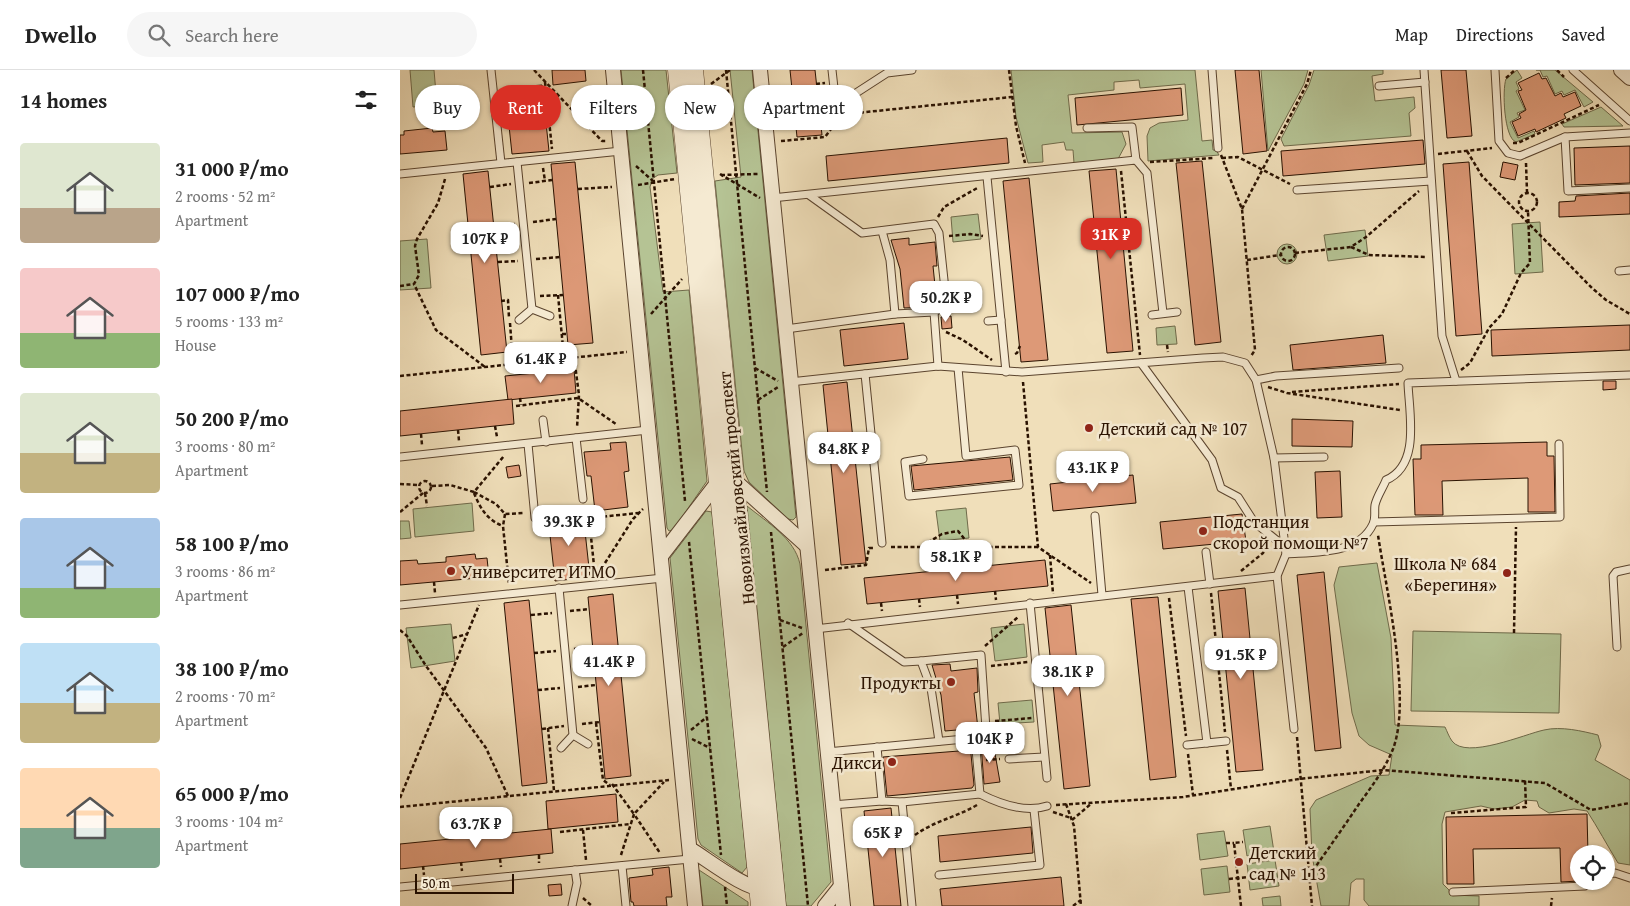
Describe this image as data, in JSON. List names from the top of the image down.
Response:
{
  "streets": {
    "street": ["Новоизмайловский проспект"]
  },
  "places": [
    "Детский сад № 107",
    "Подстанция скорой помощи №7",
    "Университет ИТМО",
    "Школа № 684 «Берегиня»",
    "Продукты",
    "Дикси",
    "Детский сад № 113"
  ],
  "scale_bar": "50 m",
  "page": {
    "header": "Dwello",
    "search": "Search here",
    "nav": ["Map", "Directions", "Saved"],
    "heading": "14 homes",
    "chip": [
      "Buy",
      "Rent",
      "Filters",
      "New",
      "Apartment"
    ],
    "list": [
      {
        "name": "31 000 ₽/mo",
        "note": "2 rooms · 52 m² · Apartment"
      },
      {
        "name": "107 000 ₽/mo",
        "note": "5 rooms · 133 m² · House"
      },
      {
        "name": "50 200 ₽/mo",
        "note": "3 rooms · 80 m² · Apartment"
      },
      {
        "name": "58 100 ₽/mo",
        "note": "3 rooms · 86 m² · Apartment"
      },
      {
        "name": "38 100 ₽/mo",
        "note": "2 rooms · 70 m² · Apartment"
      },
      {
        "name": "65 000 ₽/mo",
        "note": "3 rooms · 104 m² · Apartment"
      }
    ],
    "price": [
      "31K ₽",
      "107K ₽",
      "50.2K ₽",
      "61.4K ₽",
      "84.8K ₽",
      "43.1K ₽",
      "39.3K ₽",
      "58.1K ₽",
      "91.5K ₽",
      "41.4K ₽",
      "38.1K ₽",
      "104K ₽",
      "63.7K ₽",
      "65K ₽"
    ],
    "scale": "50 m"
  }
}
